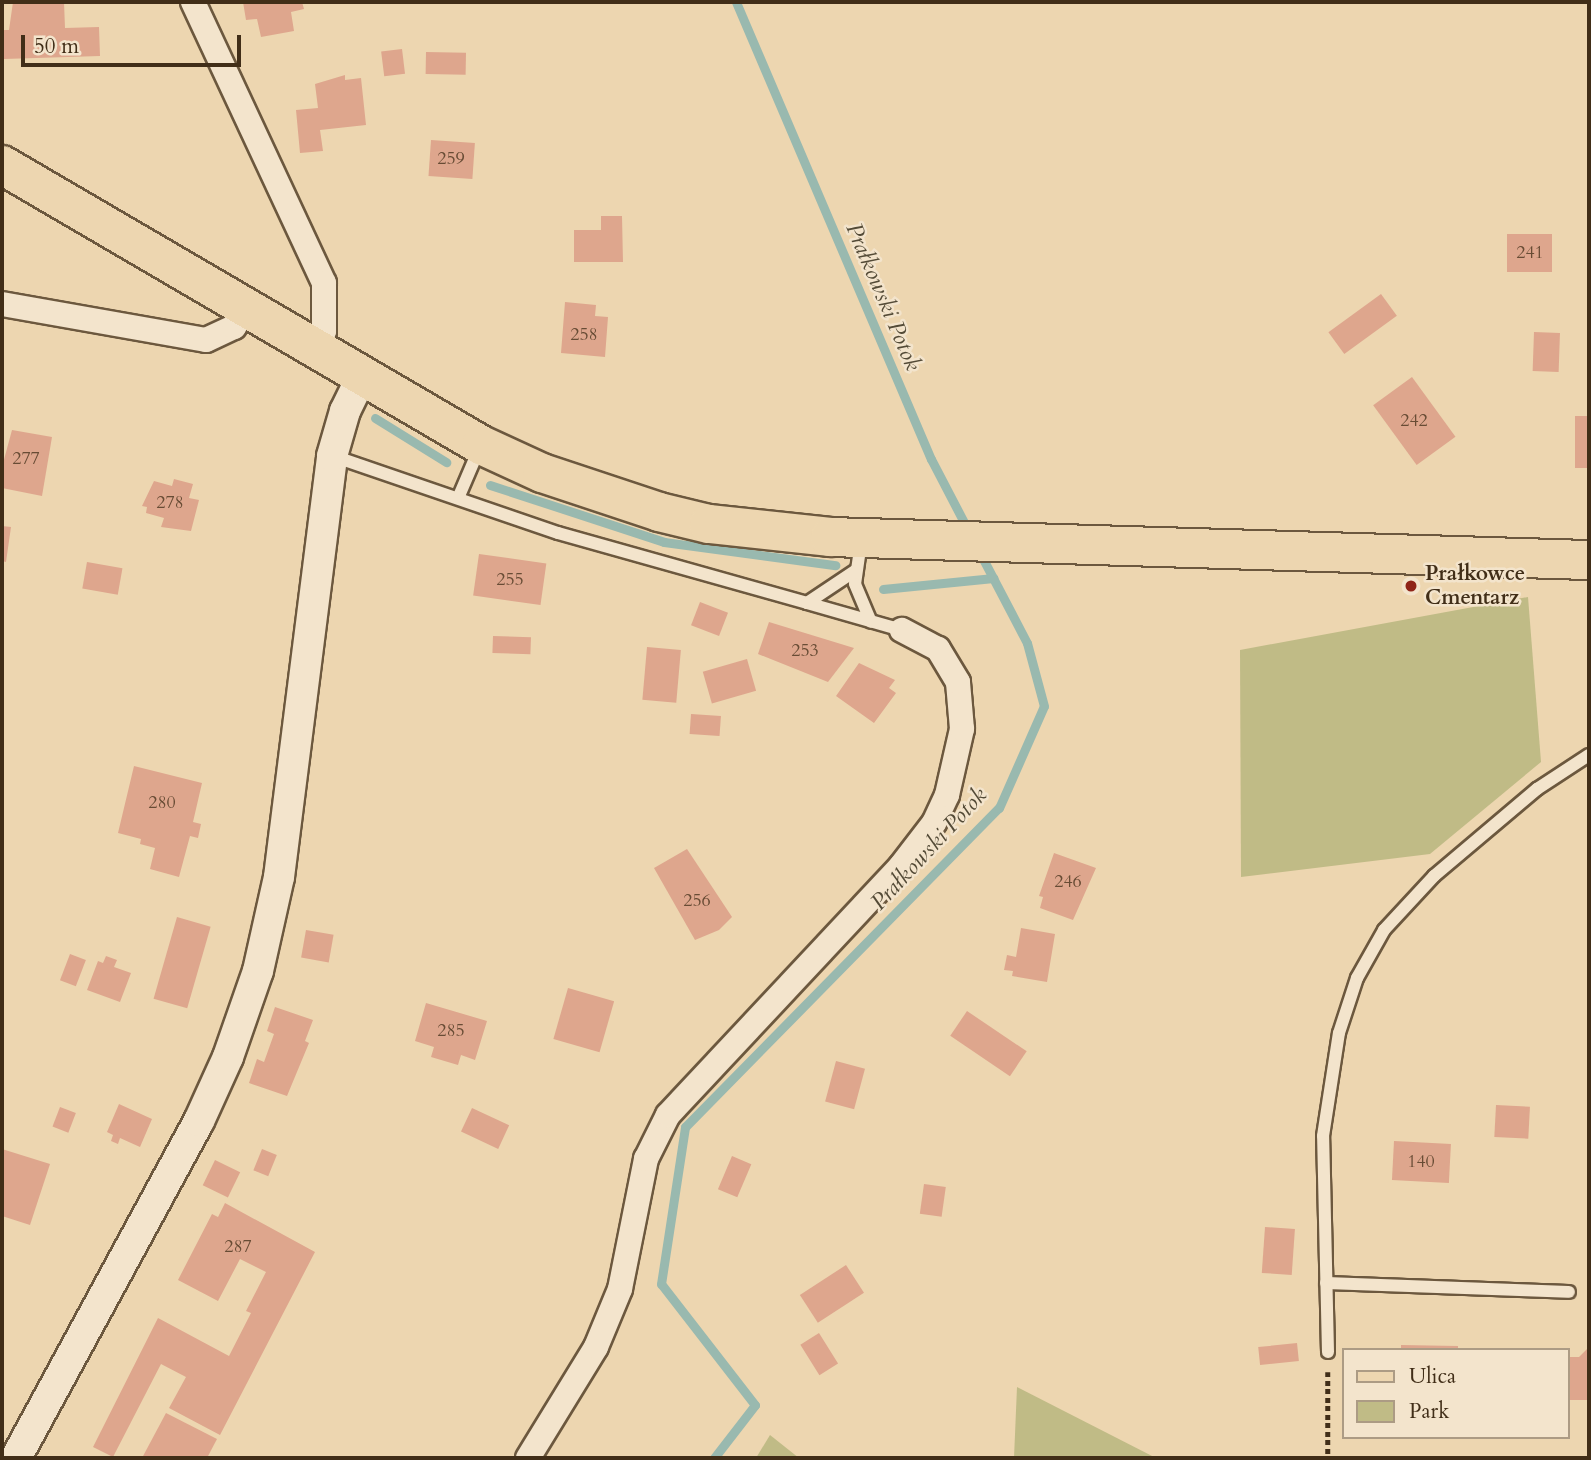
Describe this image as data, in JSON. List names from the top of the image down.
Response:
{
  "water": ["Prałkowski Potok"],
  "places": ["Prałkowce Cmentarz"],
  "house_numbers": [
    "259",
    "241",
    "258",
    "242",
    "277",
    "278",
    "255",
    "253",
    "280",
    "246",
    "256",
    "285",
    "140",
    "287"
  ],
  "legend": ["Ulica", "Park"],
  "scale_bar": "50 m"
}
